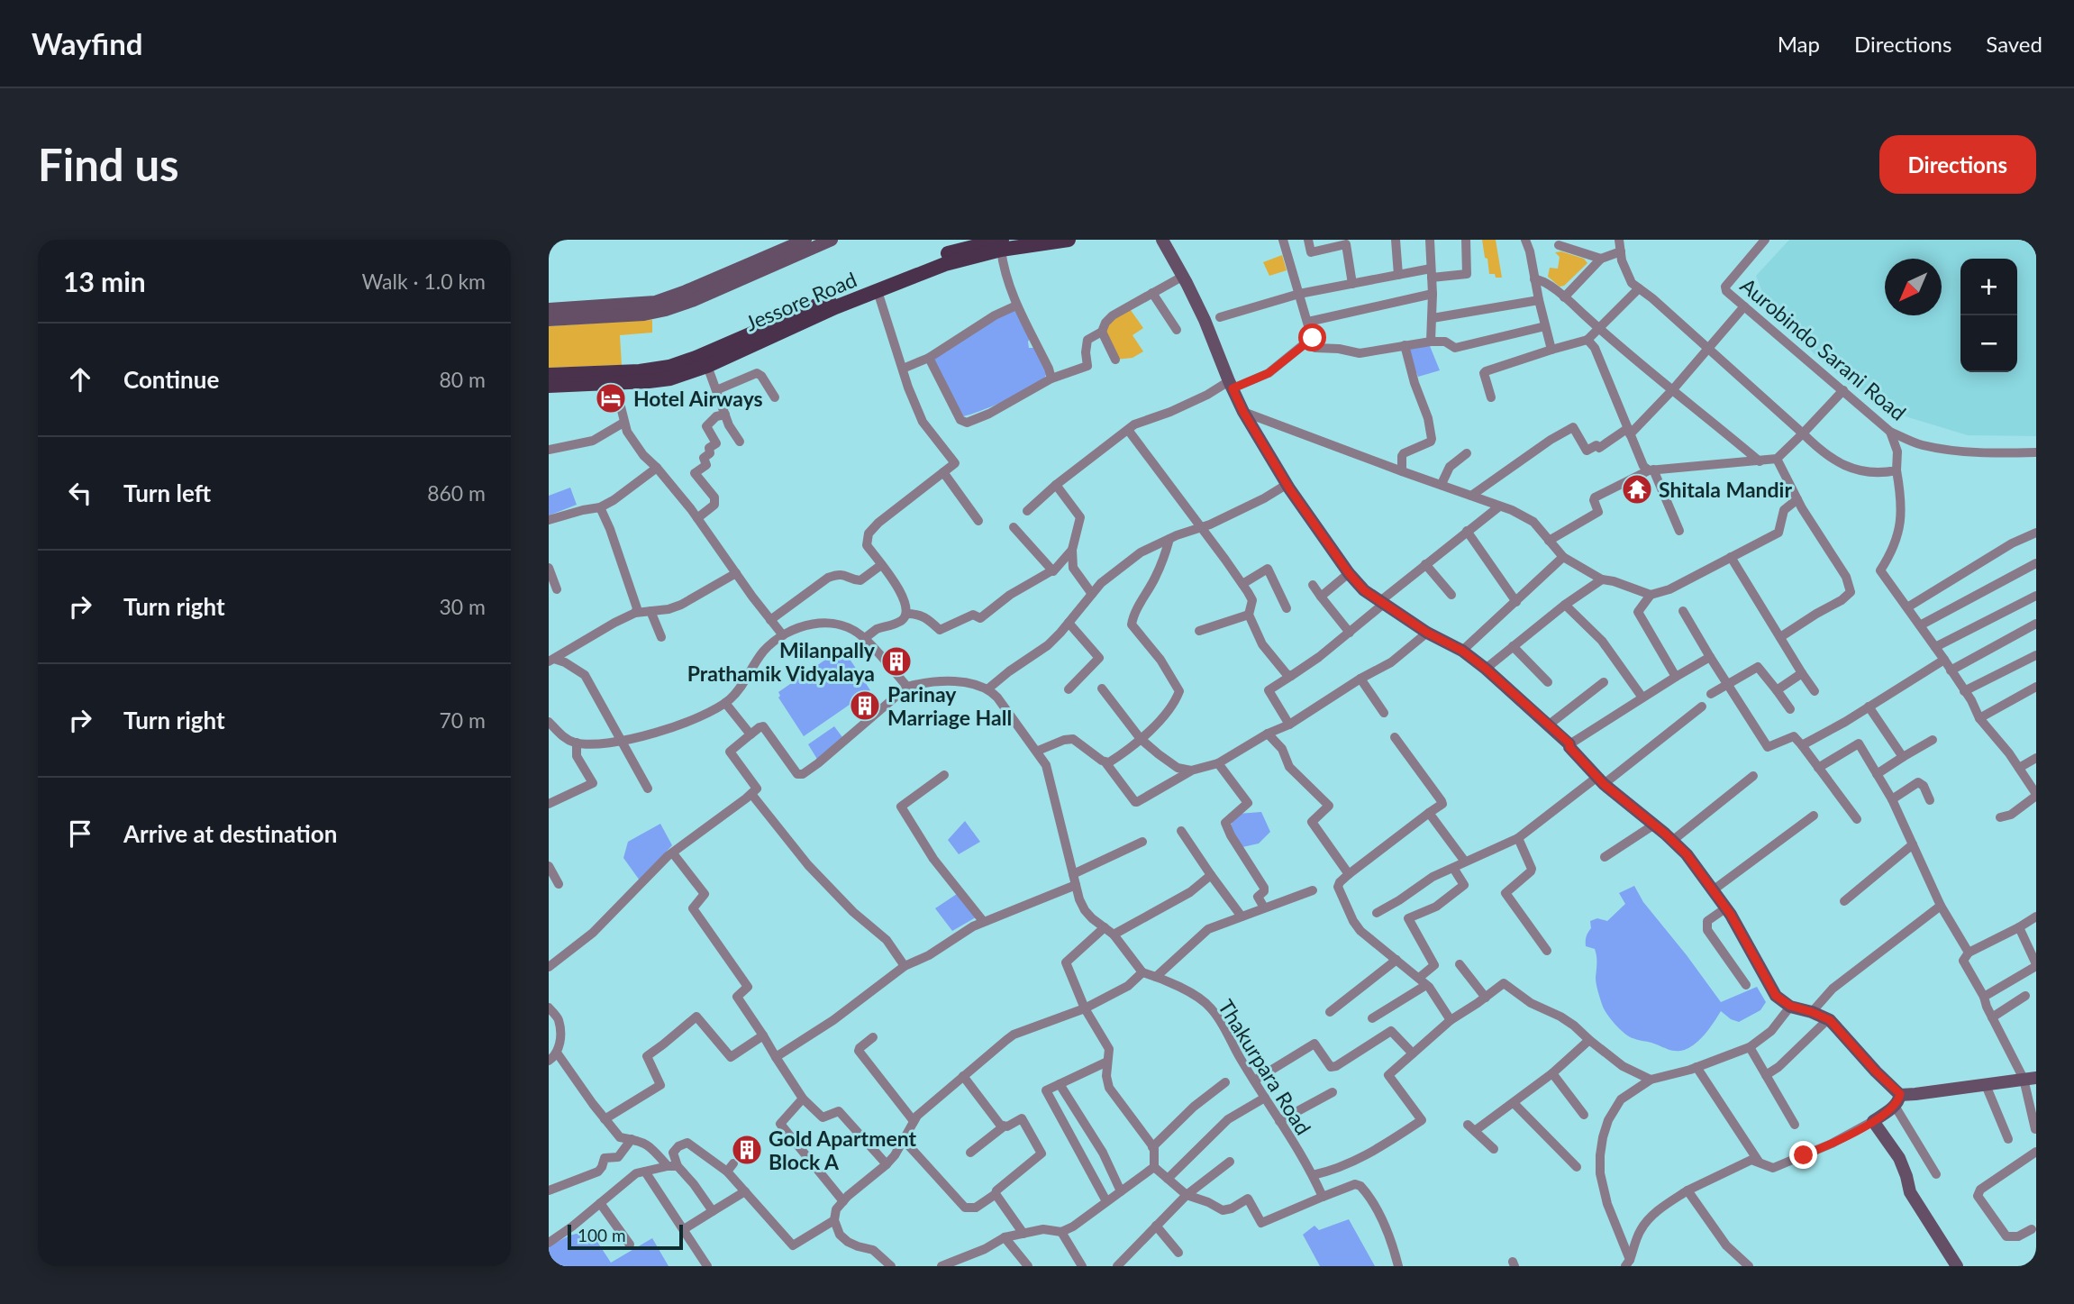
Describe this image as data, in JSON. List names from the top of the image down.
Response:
{
  "streets": {
    "main road": ["Jessore Road"],
    "street": ["Aurobindo Sarani Road", "Thakurpara Road"]
  },
  "places": {
    "hotel": ["Hotel Airways"],
    "temple": ["Shitala Mandir"],
    "building": ["Milanpally Prathamik Vidyalaya", "Parinay Marriage Hall", "Gold Apartment Block A"]
  },
  "scale_bar": "100 m",
  "north": "bottom left",
  "page": {
    "header": "Wayfind",
    "nav": ["Map", "Directions", "Saved"],
    "buttons": "Directions",
    "title": "Find us",
    "heading": ["13 min", "Walk · 1.0 km"],
    "map_buttons": ["+", "−"],
    "list": [
      ["Continue", "80 m"],
      ["Turn left", "860 m"],
      ["Turn right", "30 m"],
      ["Turn right", "70 m"],
      "Arrive at destination"
    ],
    "scale": "100 m"
  }
}
